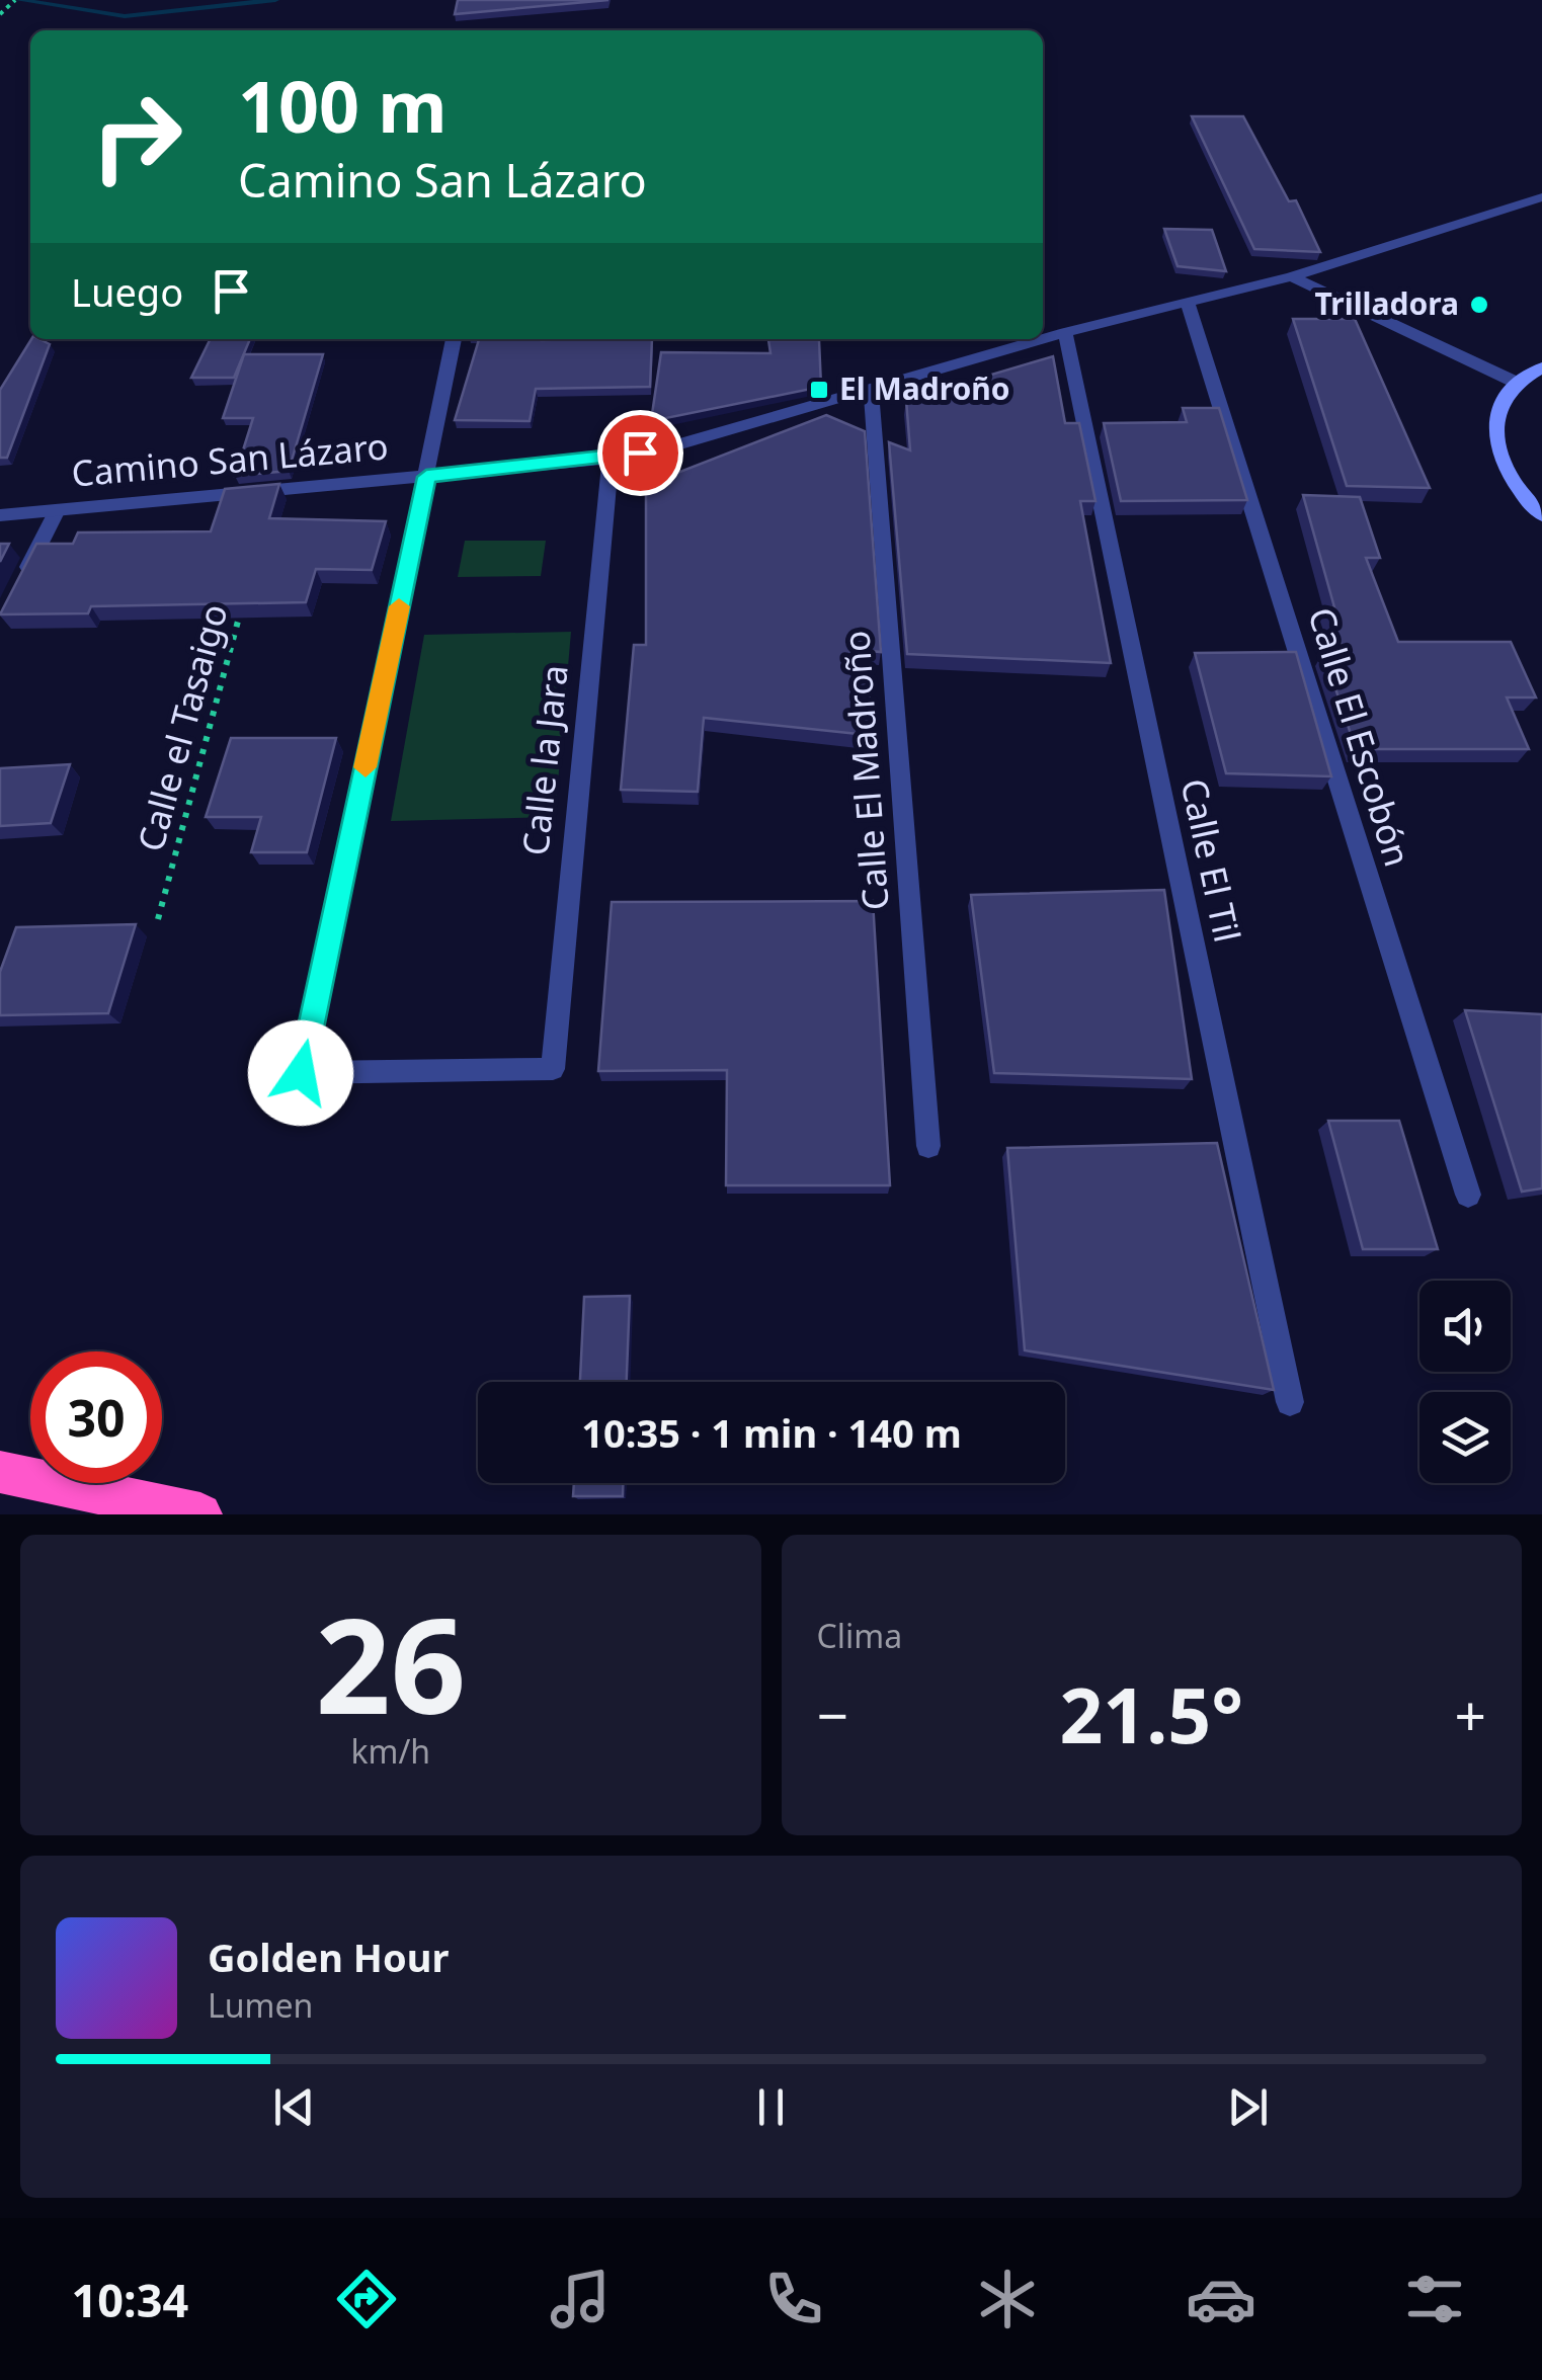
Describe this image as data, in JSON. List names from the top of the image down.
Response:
{
  "streets": {
    "street": [
      "Camino San Lázaro",
      "Calle El Escobón",
      "Calle la Jara",
      "Calle El Madroño",
      "Calle El Til"
    ],
    "path": ["Calle el Tasaigo"]
  },
  "crossings": [
    ["Camino San Lázaro", "Calle El Escobón"],
    ["Camino San Lázaro", "Calle la Jara"],
    ["Camino San Lázaro", "Calle El Madroño"],
    ["Camino San Lázaro", "Calle El Til"]
  ],
  "places": {
    "other": ["Trilladora"],
    "transit": ["El Madroño"]
  },
  "page": {
    "turn": ["100 m", "Camino San Lázaro"],
    "then": "Luego",
    "limit": "30",
    "trip": "10:35 · 1 min · 140 m",
    "tile": [
      ["26", "km/h"],
      "Clima"
    ],
    "heat": ["−", "21.5°", "+"],
    "song": ["Golden Hour", "Lumen"],
    "tabs": "10:34"
  }
}
